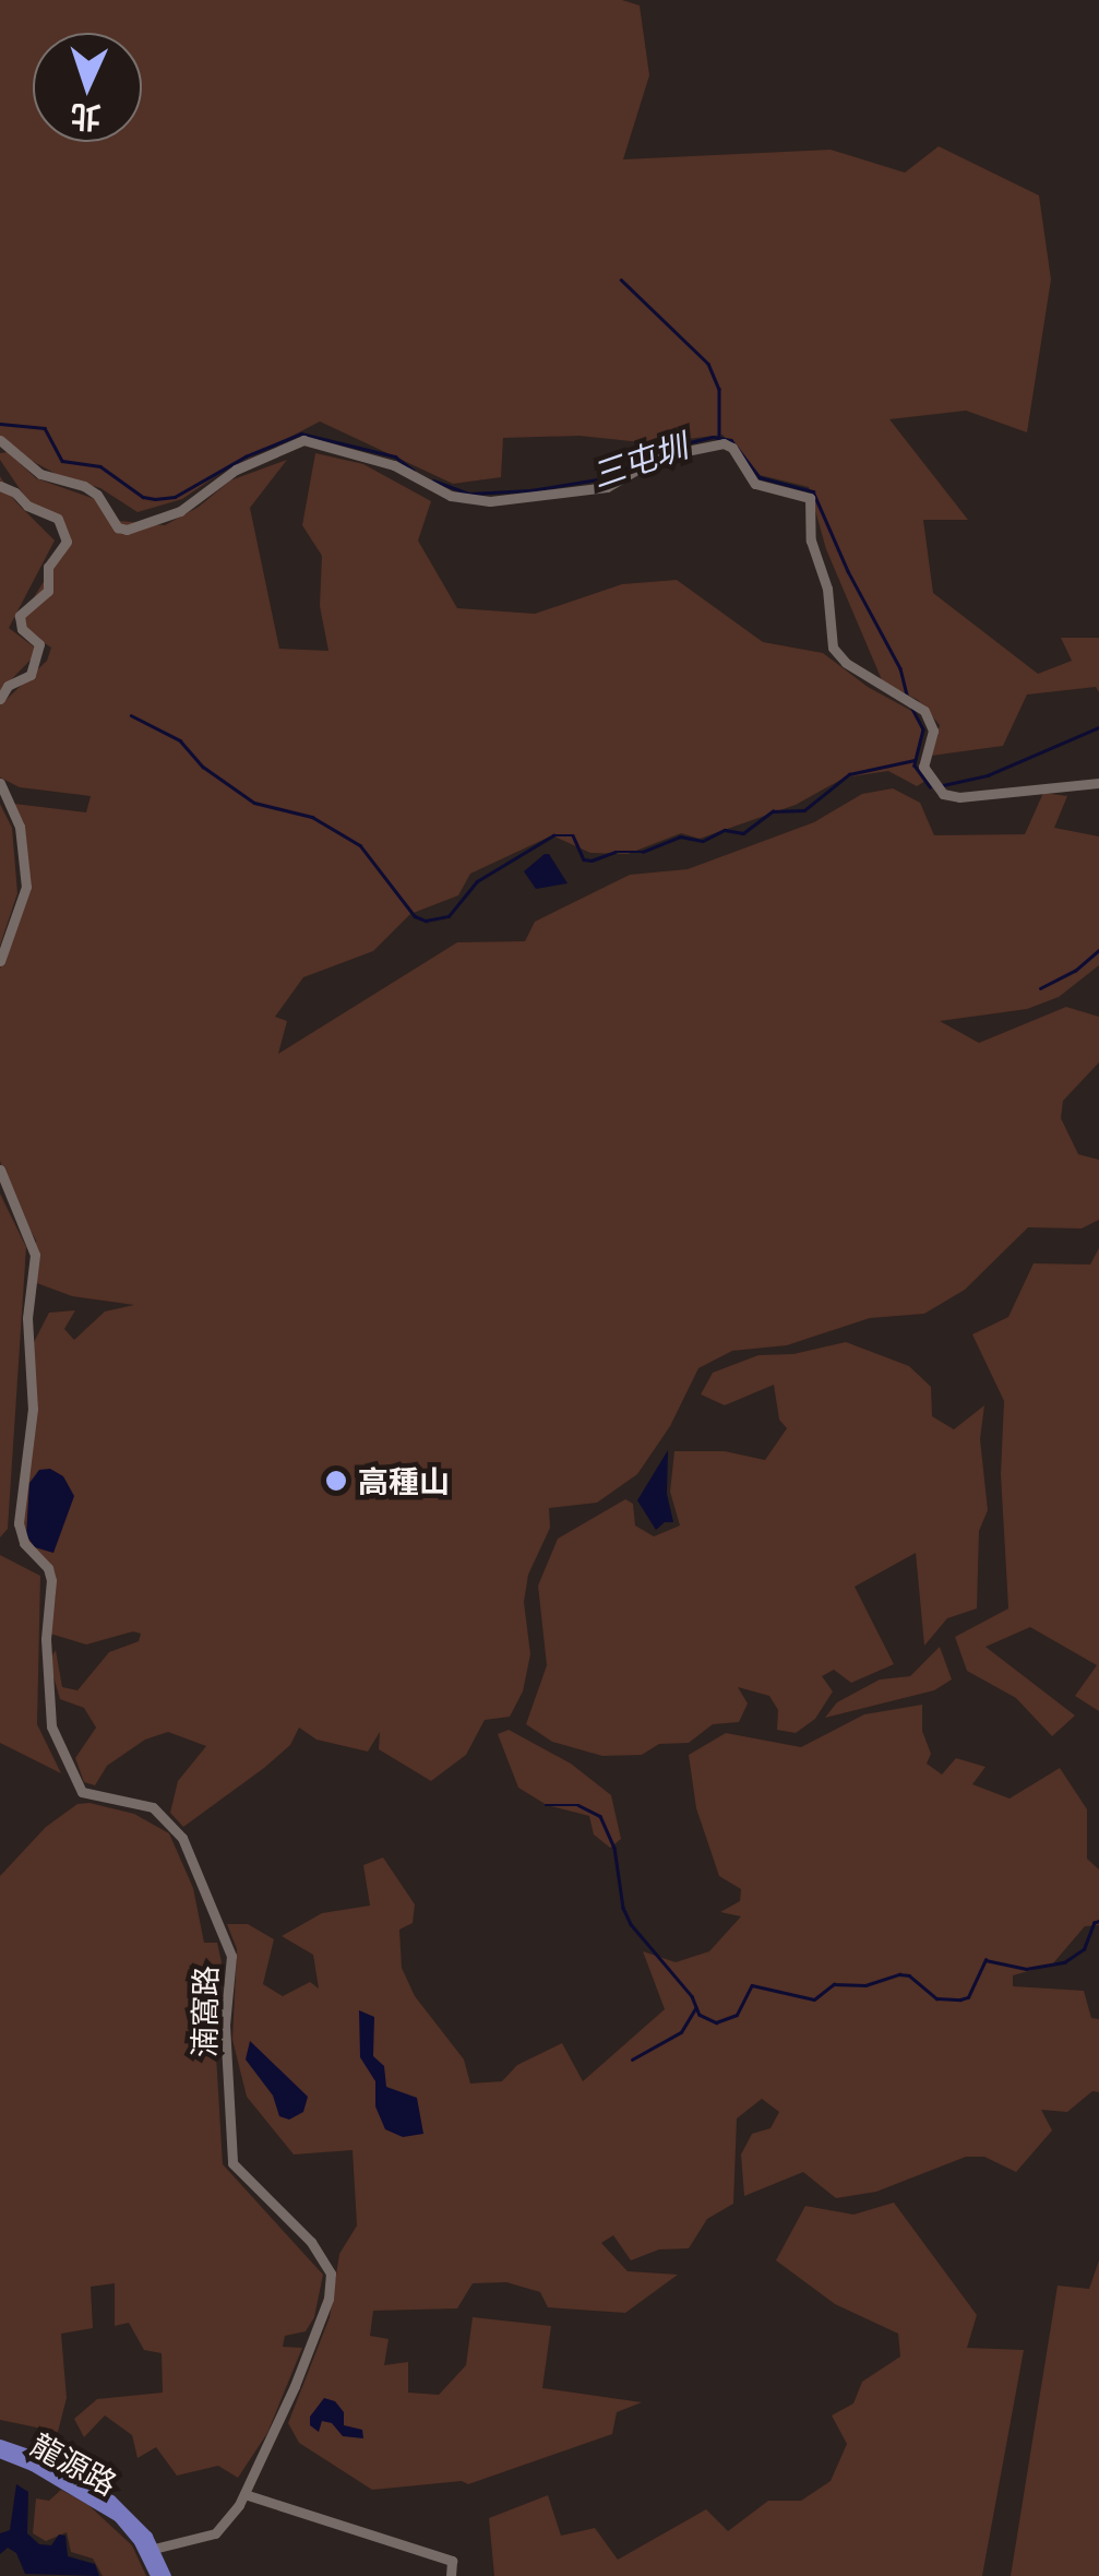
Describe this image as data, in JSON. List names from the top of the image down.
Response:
{
  "streets": {
    "street": ["湳窩路"]
  },
  "water": ["三屯圳"],
  "places": ["高種山"],
  "north": "bottom"
}
